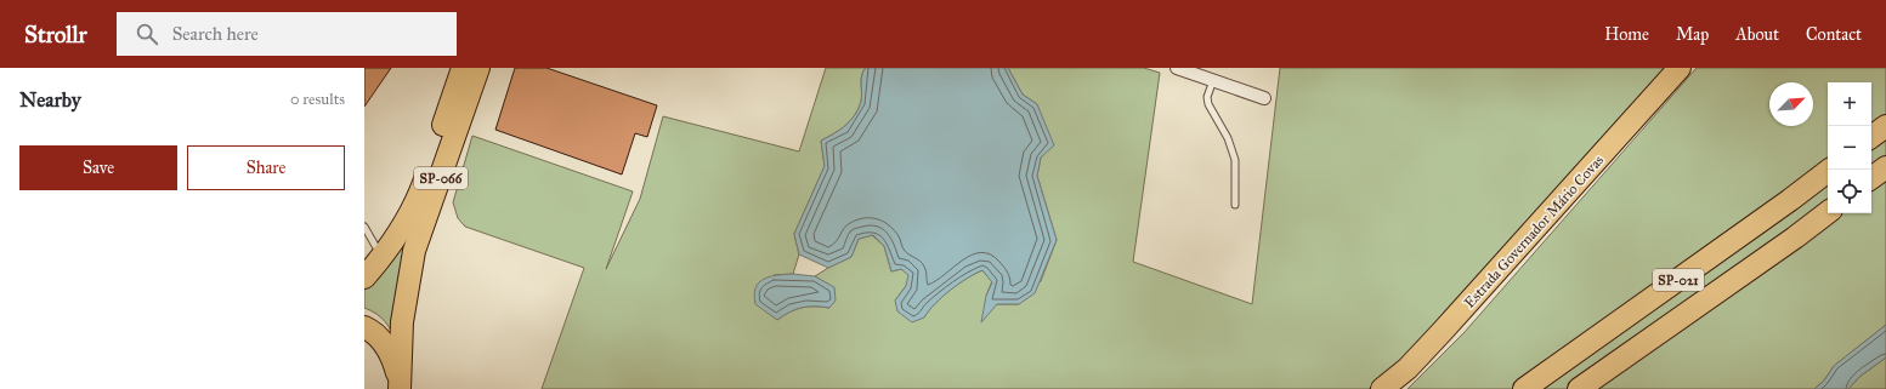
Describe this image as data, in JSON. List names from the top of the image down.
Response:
{
  "streets": {
    "highway": ["SP-066", "Estrada Governador Mário Covas", "SP-021"]
  },
  "north": "top right",
  "page": {
    "header": "Strollr",
    "search": "Search here",
    "nav": [
      "Home",
      "Map",
      "About",
      "Contact"
    ],
    "heading": ["Nearby", "0 results"],
    "map_buttons": ["+", "−"],
    "buttons": ["Save", "Share"]
  }
}
